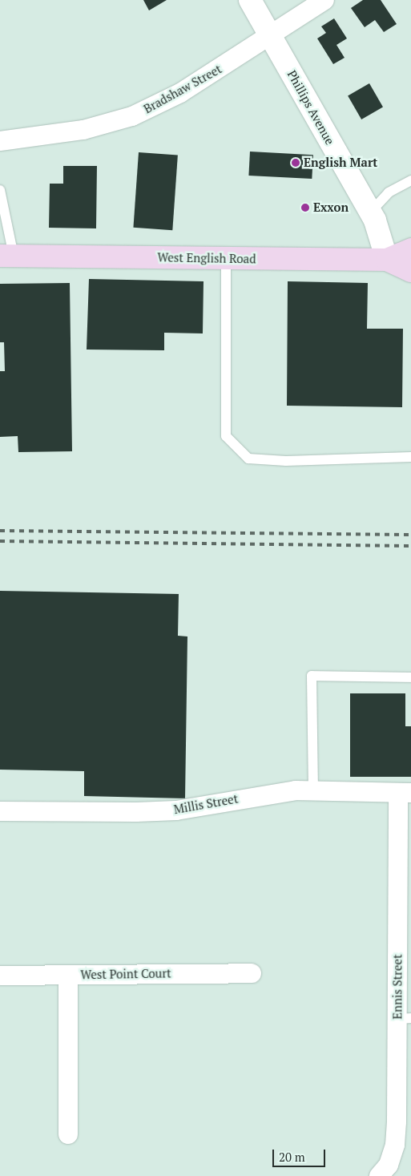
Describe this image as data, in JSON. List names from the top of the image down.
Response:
{
  "streets": {
    "main road": ["West English Road"],
    "street": [
      "Bradshaw Street",
      "Phillips Avenue",
      "Millis Street",
      "West Point Court",
      "Ennis Street"
    ]
  },
  "crossings": [
    ["Bradshaw Street", "Phillips Avenue"],
    ["Phillips Avenue", "West English Road"],
    ["Millis Street", "Ennis Street"]
  ],
  "places": ["English Mart", "Exxon"],
  "scale_bar": "20 m"
}
